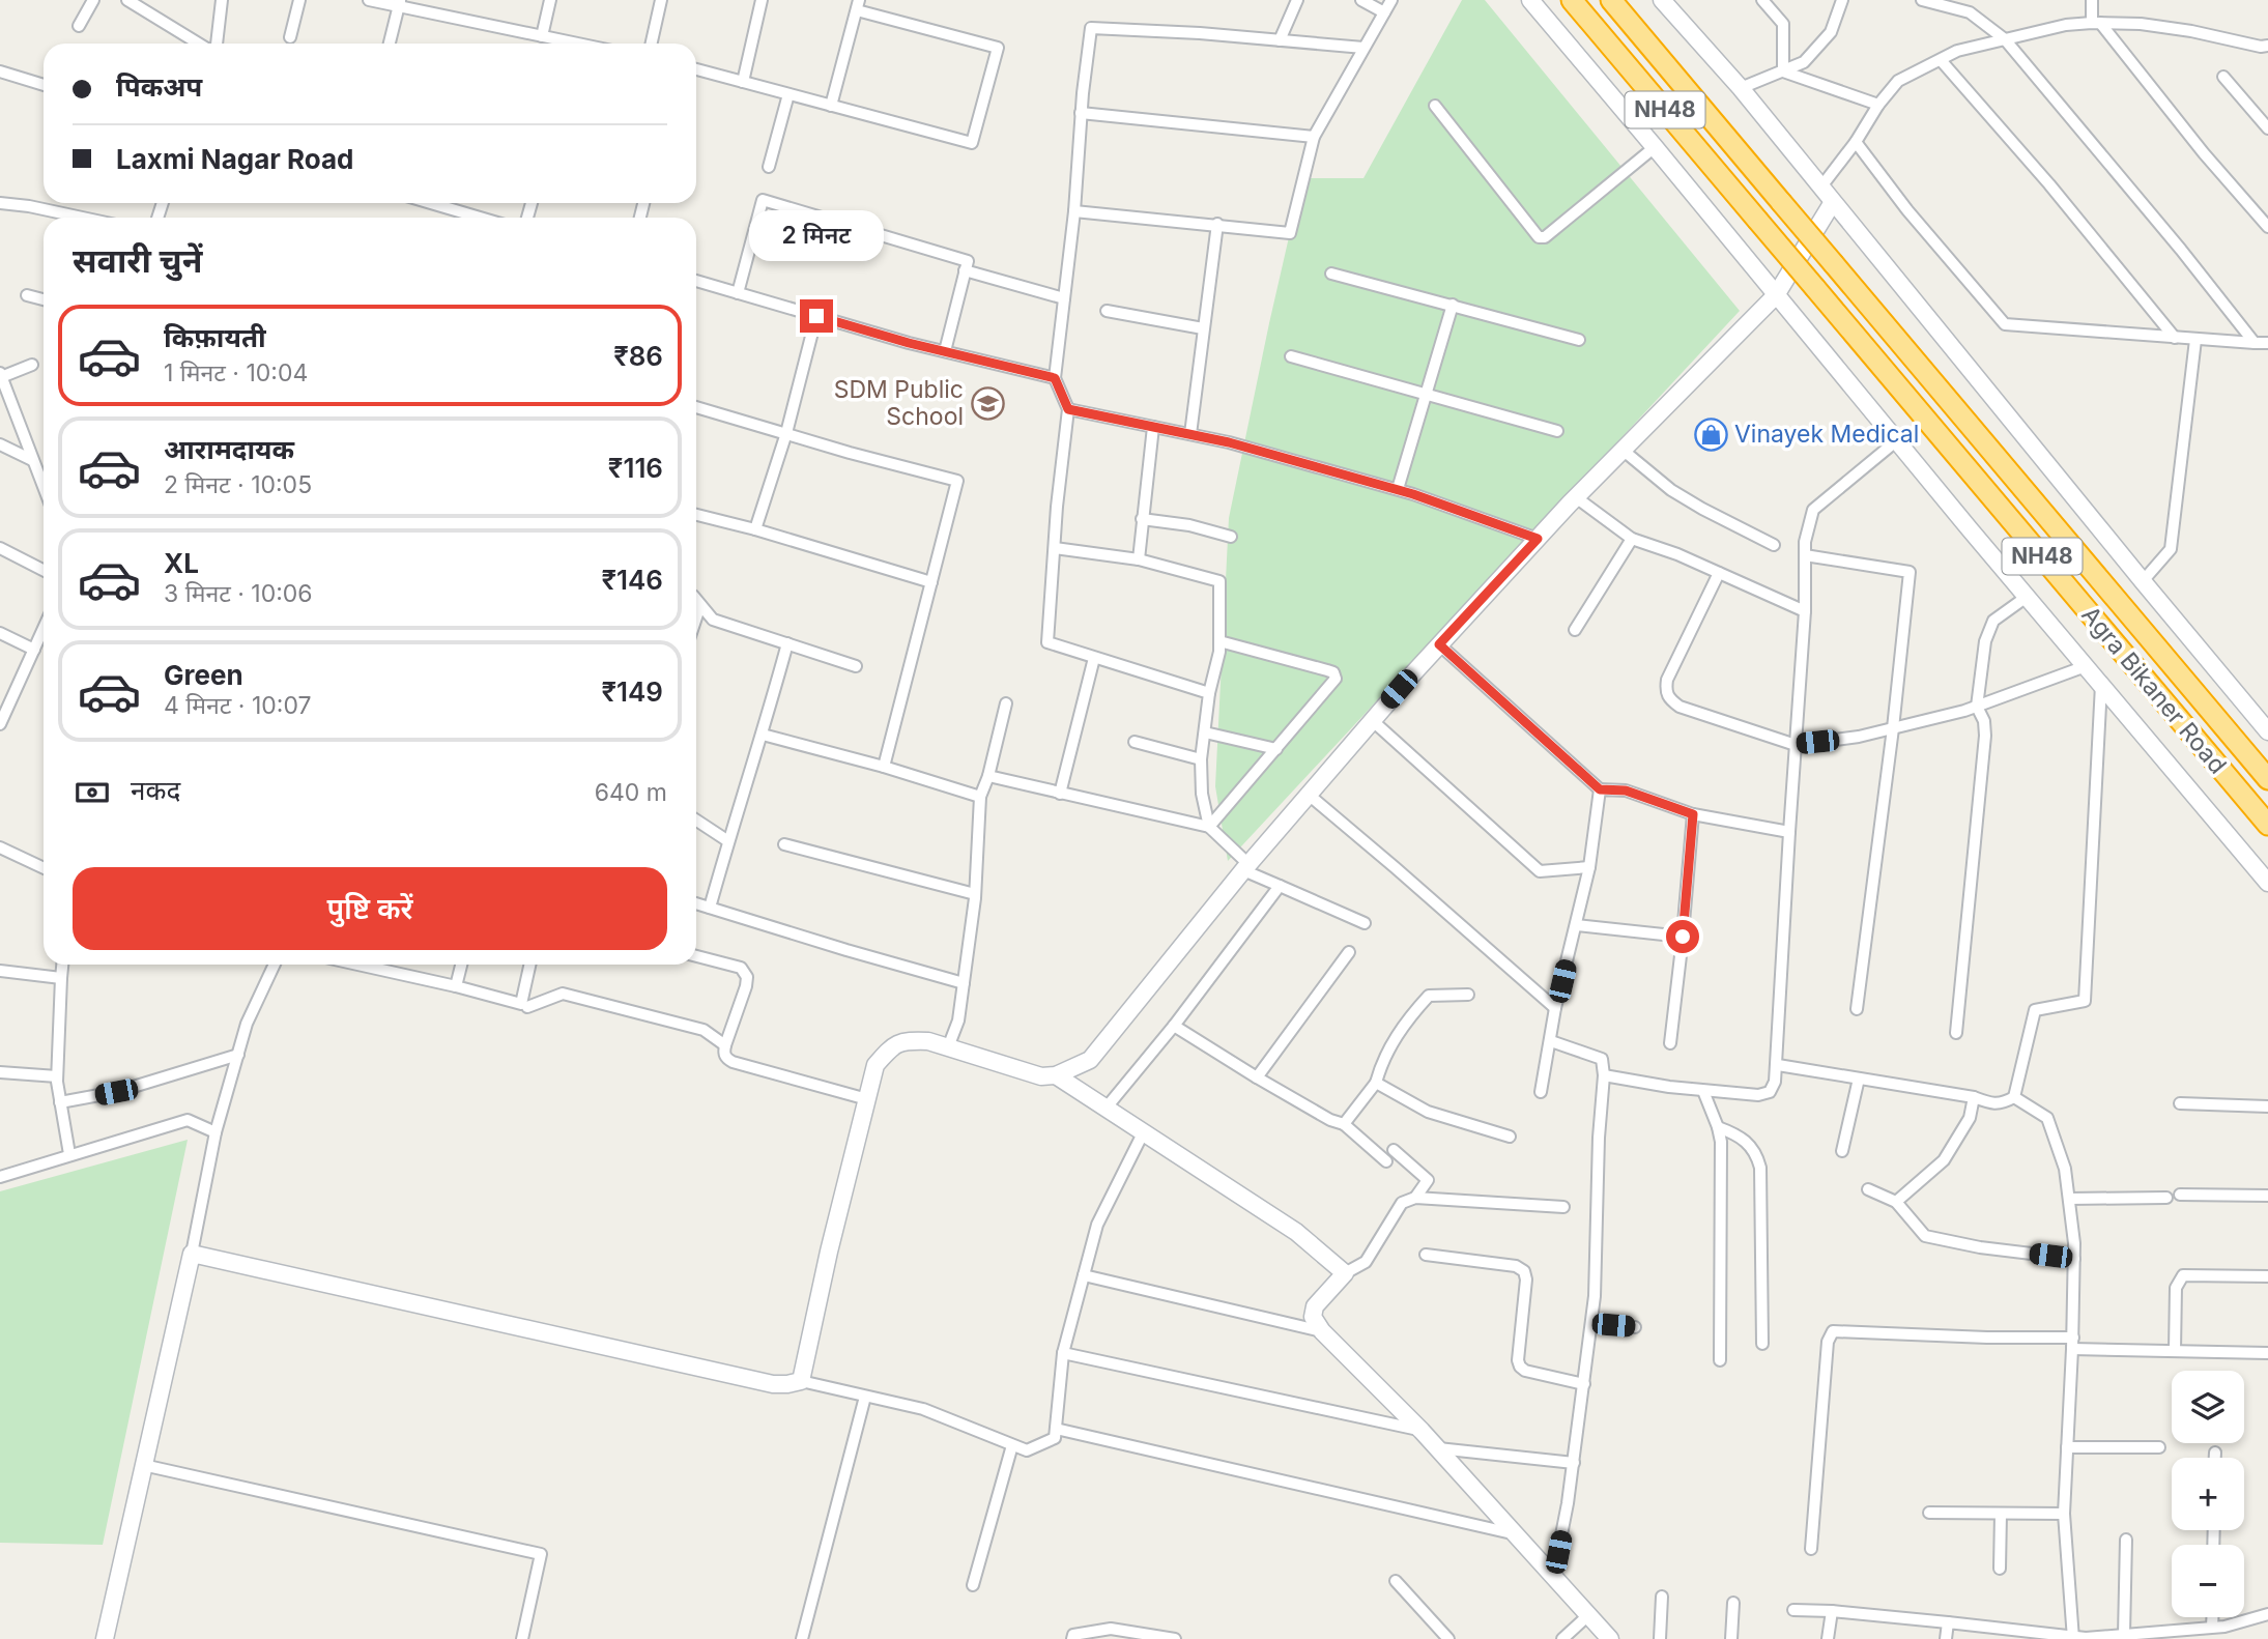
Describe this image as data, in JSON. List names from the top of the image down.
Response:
{
  "streets": {
    "highway": ["NH48", "Agra Bikaner Road"]
  },
  "places": {
    "school or university": ["SDM Public School"],
    "shop": ["Vinayek Medical"]
  },
  "page": {
    "banner": ["पिकअप", "Laxmi Nagar Road"],
    "bubble": "2 मिनट",
    "heading": "सवारी चुनें",
    "list": [
      {
        "name": "किफ़ायती",
        "note": "1 मिनट · 10:04",
        "value": "₹86"
      },
      {
        "name": "आरामदायक",
        "note": "2 मिनट · 10:05",
        "value": "₹116"
      },
      {
        "name": "XL",
        "note": "3 मिनट · 10:06",
        "value": "₹146"
      },
      {
        "name": "Green",
        "note": "4 मिनट · 10:07",
        "value": "₹149"
      }
    ],
    "pay": ["नकद", "640 m"],
    "buttons": "पुष्टि करें",
    "map_buttons": ["+", "−"]
  }
}
